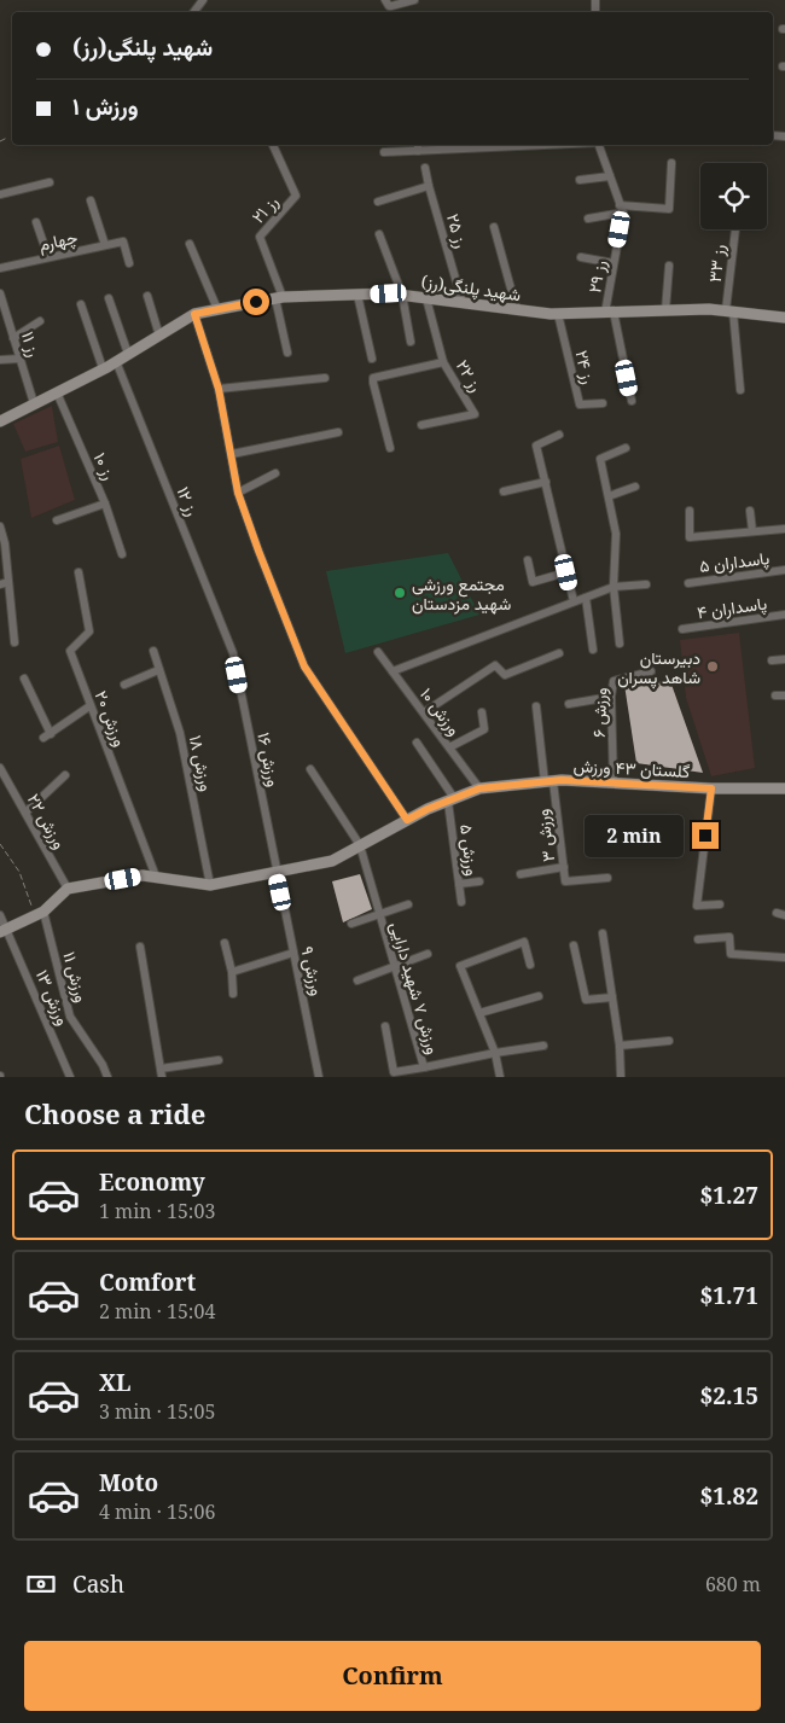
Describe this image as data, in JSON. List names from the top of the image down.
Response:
{
  "streets": {
    "street": [
      "رز ۲۱",
      "رز ۲۵",
      "چهارم",
      "رز ۳۳",
      "رز ۲۹",
      "شهید پلنگی(رز)",
      "رز ۱۱",
      "رز ۲۴",
      "رز ۲۲",
      "رز ۱۰",
      "رز ۱۲",
      "پاسداران ۵",
      "پاسداران ۴",
      "ورزش ۱۰",
      "ورزش ۶",
      "ورزش ۲۰",
      "ورزش ۱۶",
      "ورزش ۱۸",
      "گلستان ۴۳ ورزش",
      "ورزش ۲۲",
      "ورزش ۳",
      "ورزش ۵",
      "ورزش ۹",
      "ورزش ۱۱",
      "ورزش ۷ شهید دارایی",
      "ورزش ۱۳"
    ]
  },
  "crossings": [
    ["رز ۲۱", "شهید پلنگی(رز)"],
    ["رز ۲۵", "شهید پلنگی(رز)"],
    ["رز ۳۳", "شهید پلنگی(رز)"],
    ["رز ۲۹", "شهید پلنگی(رز)"],
    ["شهید پلنگی(رز)", "رز ۱۱"],
    ["شهید پلنگی(رز)", "رز ۲۴"],
    ["شهید پلنگی(رز)", "رز ۲۲"],
    ["شهید پلنگی(رز)", "رز ۱۰"],
    ["شهید پلنگی(رز)", "رز ۱۲"],
    ["رز ۱۲", "ورزش ۱۶"],
    ["ورزش ۱۰", "گلستان ۴۳ ورزش"],
    ["ورزش ۶", "گلستان ۴۳ ورزش"],
    ["ورزش ۲۰", "گلستان ۴۳ ورزش"],
    ["ورزش ۱۶", "گلستان ۴۳ ورزش"],
    ["ورزش ۱۶", "ورزش ۹"],
    ["ورزش ۱۸", "گلستان ۴۳ ورزش"],
    ["گلستان ۴۳ ورزش", "ورزش ۲۲"],
    ["گلستان ۴۳ ورزش", "ورزش ۳"],
    ["گلستان ۴۳ ورزش", "ورزش ۵"],
    ["گلستان ۴۳ ورزش", "ورزش ۹"],
    ["گلستان ۴۳ ورزش", "ورزش ۷ شهید دارایی"]
  ],
  "places": ["مجتمع ورزشی شهید مزدستان", "دبیرستان شاهد پسران"],
  "page": {
    "banner": ["شهید پلنگی(رز)", "ورزش ۱"],
    "bubble": "2 min",
    "heading": "Choose a ride",
    "list": [
      {
        "name": "Economy",
        "note": "1 min · 15:03",
        "value": "$1.27"
      },
      {
        "name": "Comfort",
        "note": "2 min · 15:04",
        "value": "$1.71"
      },
      {
        "name": "XL",
        "note": "3 min · 15:05",
        "value": "$2.15"
      },
      {
        "name": "Moto",
        "note": "4 min · 15:06",
        "value": "$1.82"
      }
    ],
    "pay": ["Cash", "680 m"],
    "buttons": "Confirm"
  }
}
